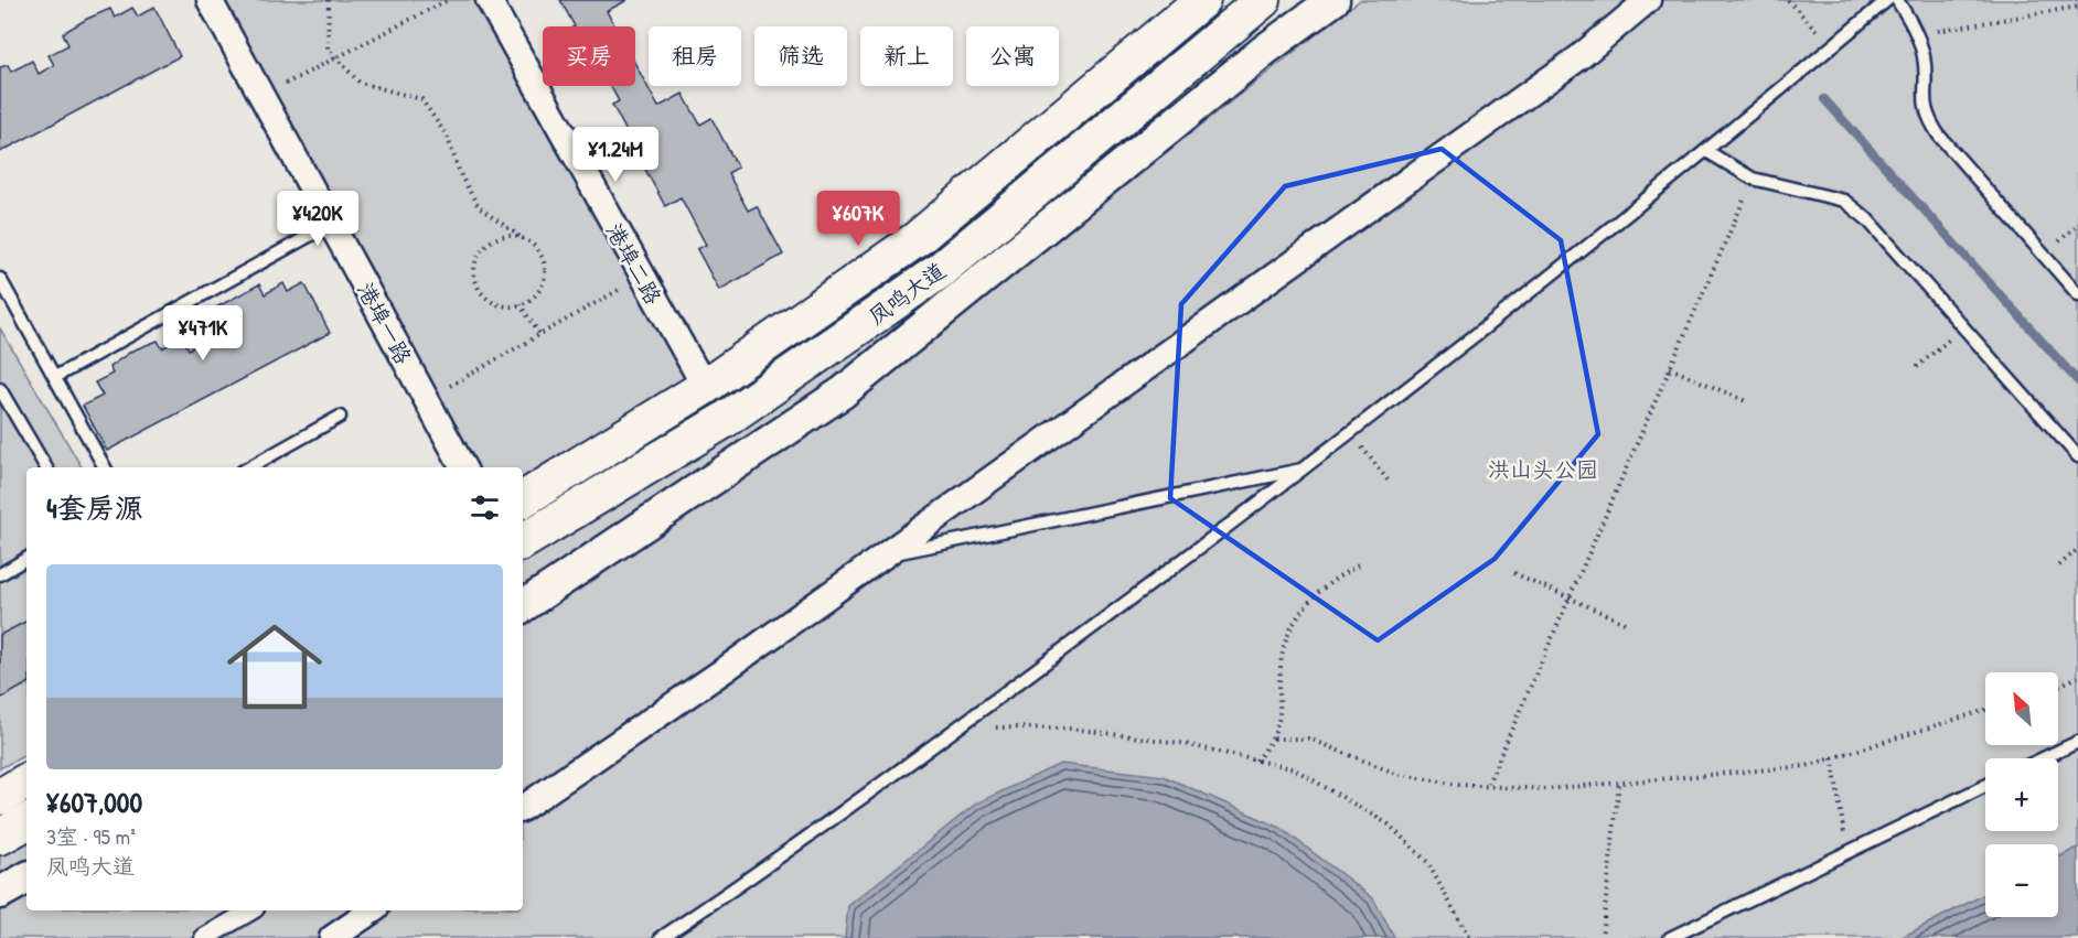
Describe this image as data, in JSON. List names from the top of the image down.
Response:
{
  "streets": {
    "main road": ["凤鸣大道"],
    "street": ["港埠二路", "港埠一路"]
  },
  "crossings": [
    ["港埠二路", "凤鸣大道"]
  ],
  "parks": ["洪山头公园"],
  "north": "top left",
  "page": {
    "chip": [
      "买房",
      "租房",
      "筛选",
      "新上",
      "公寓"
    ],
    "price": [
      "¥1.24M",
      "¥420K",
      "¥607K",
      "¥471K"
    ],
    "heading": "4套房源",
    "list": [
      {
        "name": "¥607,000",
        "note": "3室 · 95 m² · 凤鸣大道"
      }
    ],
    "map_buttons": ["+", "−"]
  }
}
